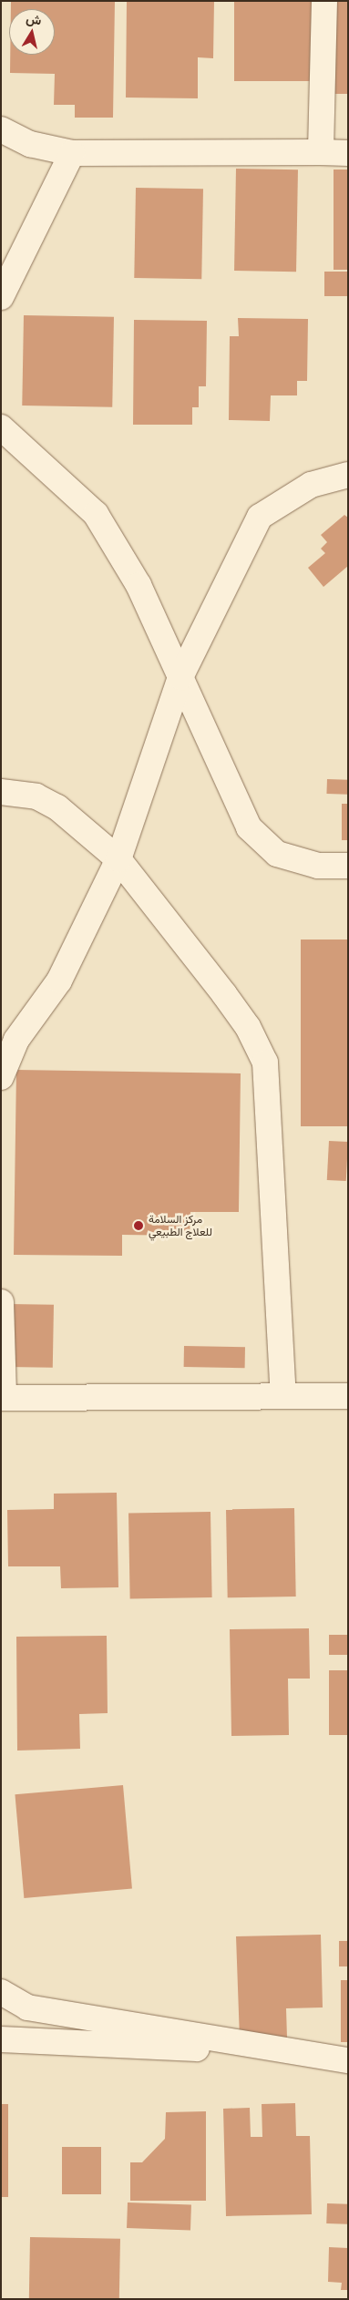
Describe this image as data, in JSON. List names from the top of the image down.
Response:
{
  "places": ["مركز السلامة للعلاج الطبيعي"],
  "north": "top"
}
